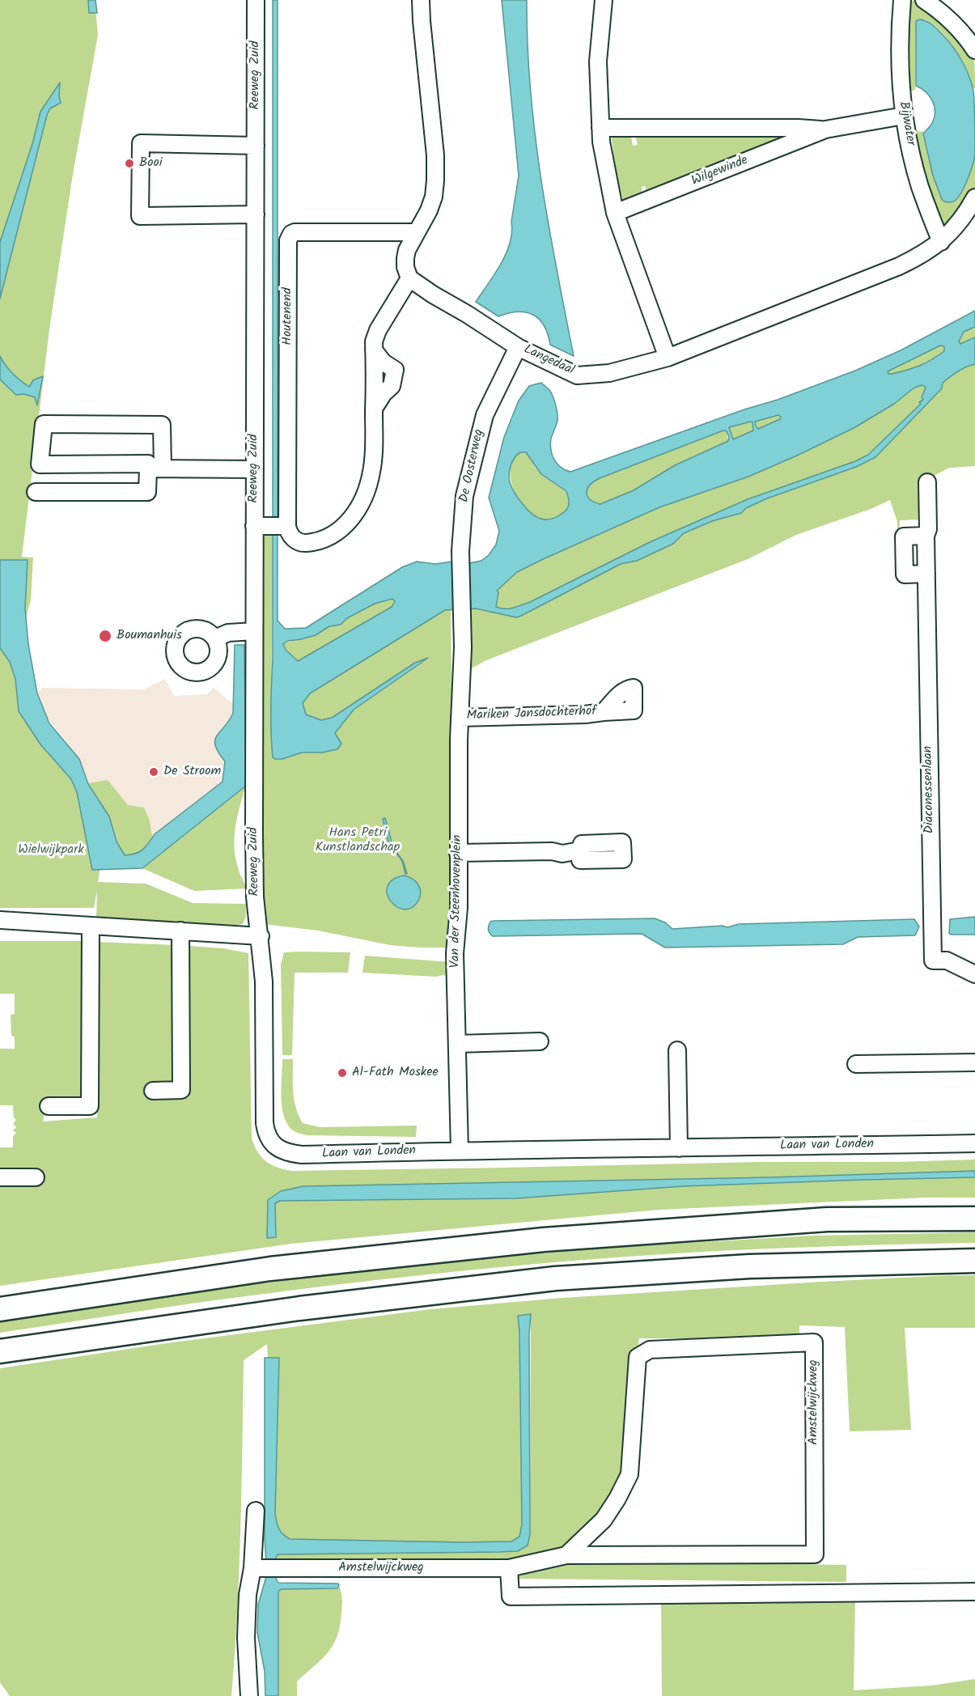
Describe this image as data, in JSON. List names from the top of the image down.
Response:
{
  "streets": {
    "street": [
      "Reeweg Zuid",
      "Bijwater",
      "Wilgewinde",
      "Houtenend",
      "Langedaal",
      "De Oosterweg",
      "Mariken Jansdochterhof",
      "Diaconessenlaan",
      "Van der Steenhovenplein",
      "Laan van Londen",
      "Amstelwijckweg"
    ]
  },
  "crossings": [
    ["Reeweg Zuid", "Laan van Londen"],
    ["Bijwater", "Wilgewinde"],
    ["Bijwater", "Langedaal"],
    ["Langedaal", "De Oosterweg"],
    ["De Oosterweg", "Van der Steenhovenplein"],
    ["Mariken Jansdochterhof", "Van der Steenhovenplein"],
    ["Van der Steenhovenplein", "Laan van Londen"]
  ],
  "parks": ["Hans Petri Kunstlandschap", "Wielwijkpark"],
  "places": [
    "Booi",
    "Boumanhuis",
    "De Stroom",
    "Al-Fath Moskee"
  ]
}
